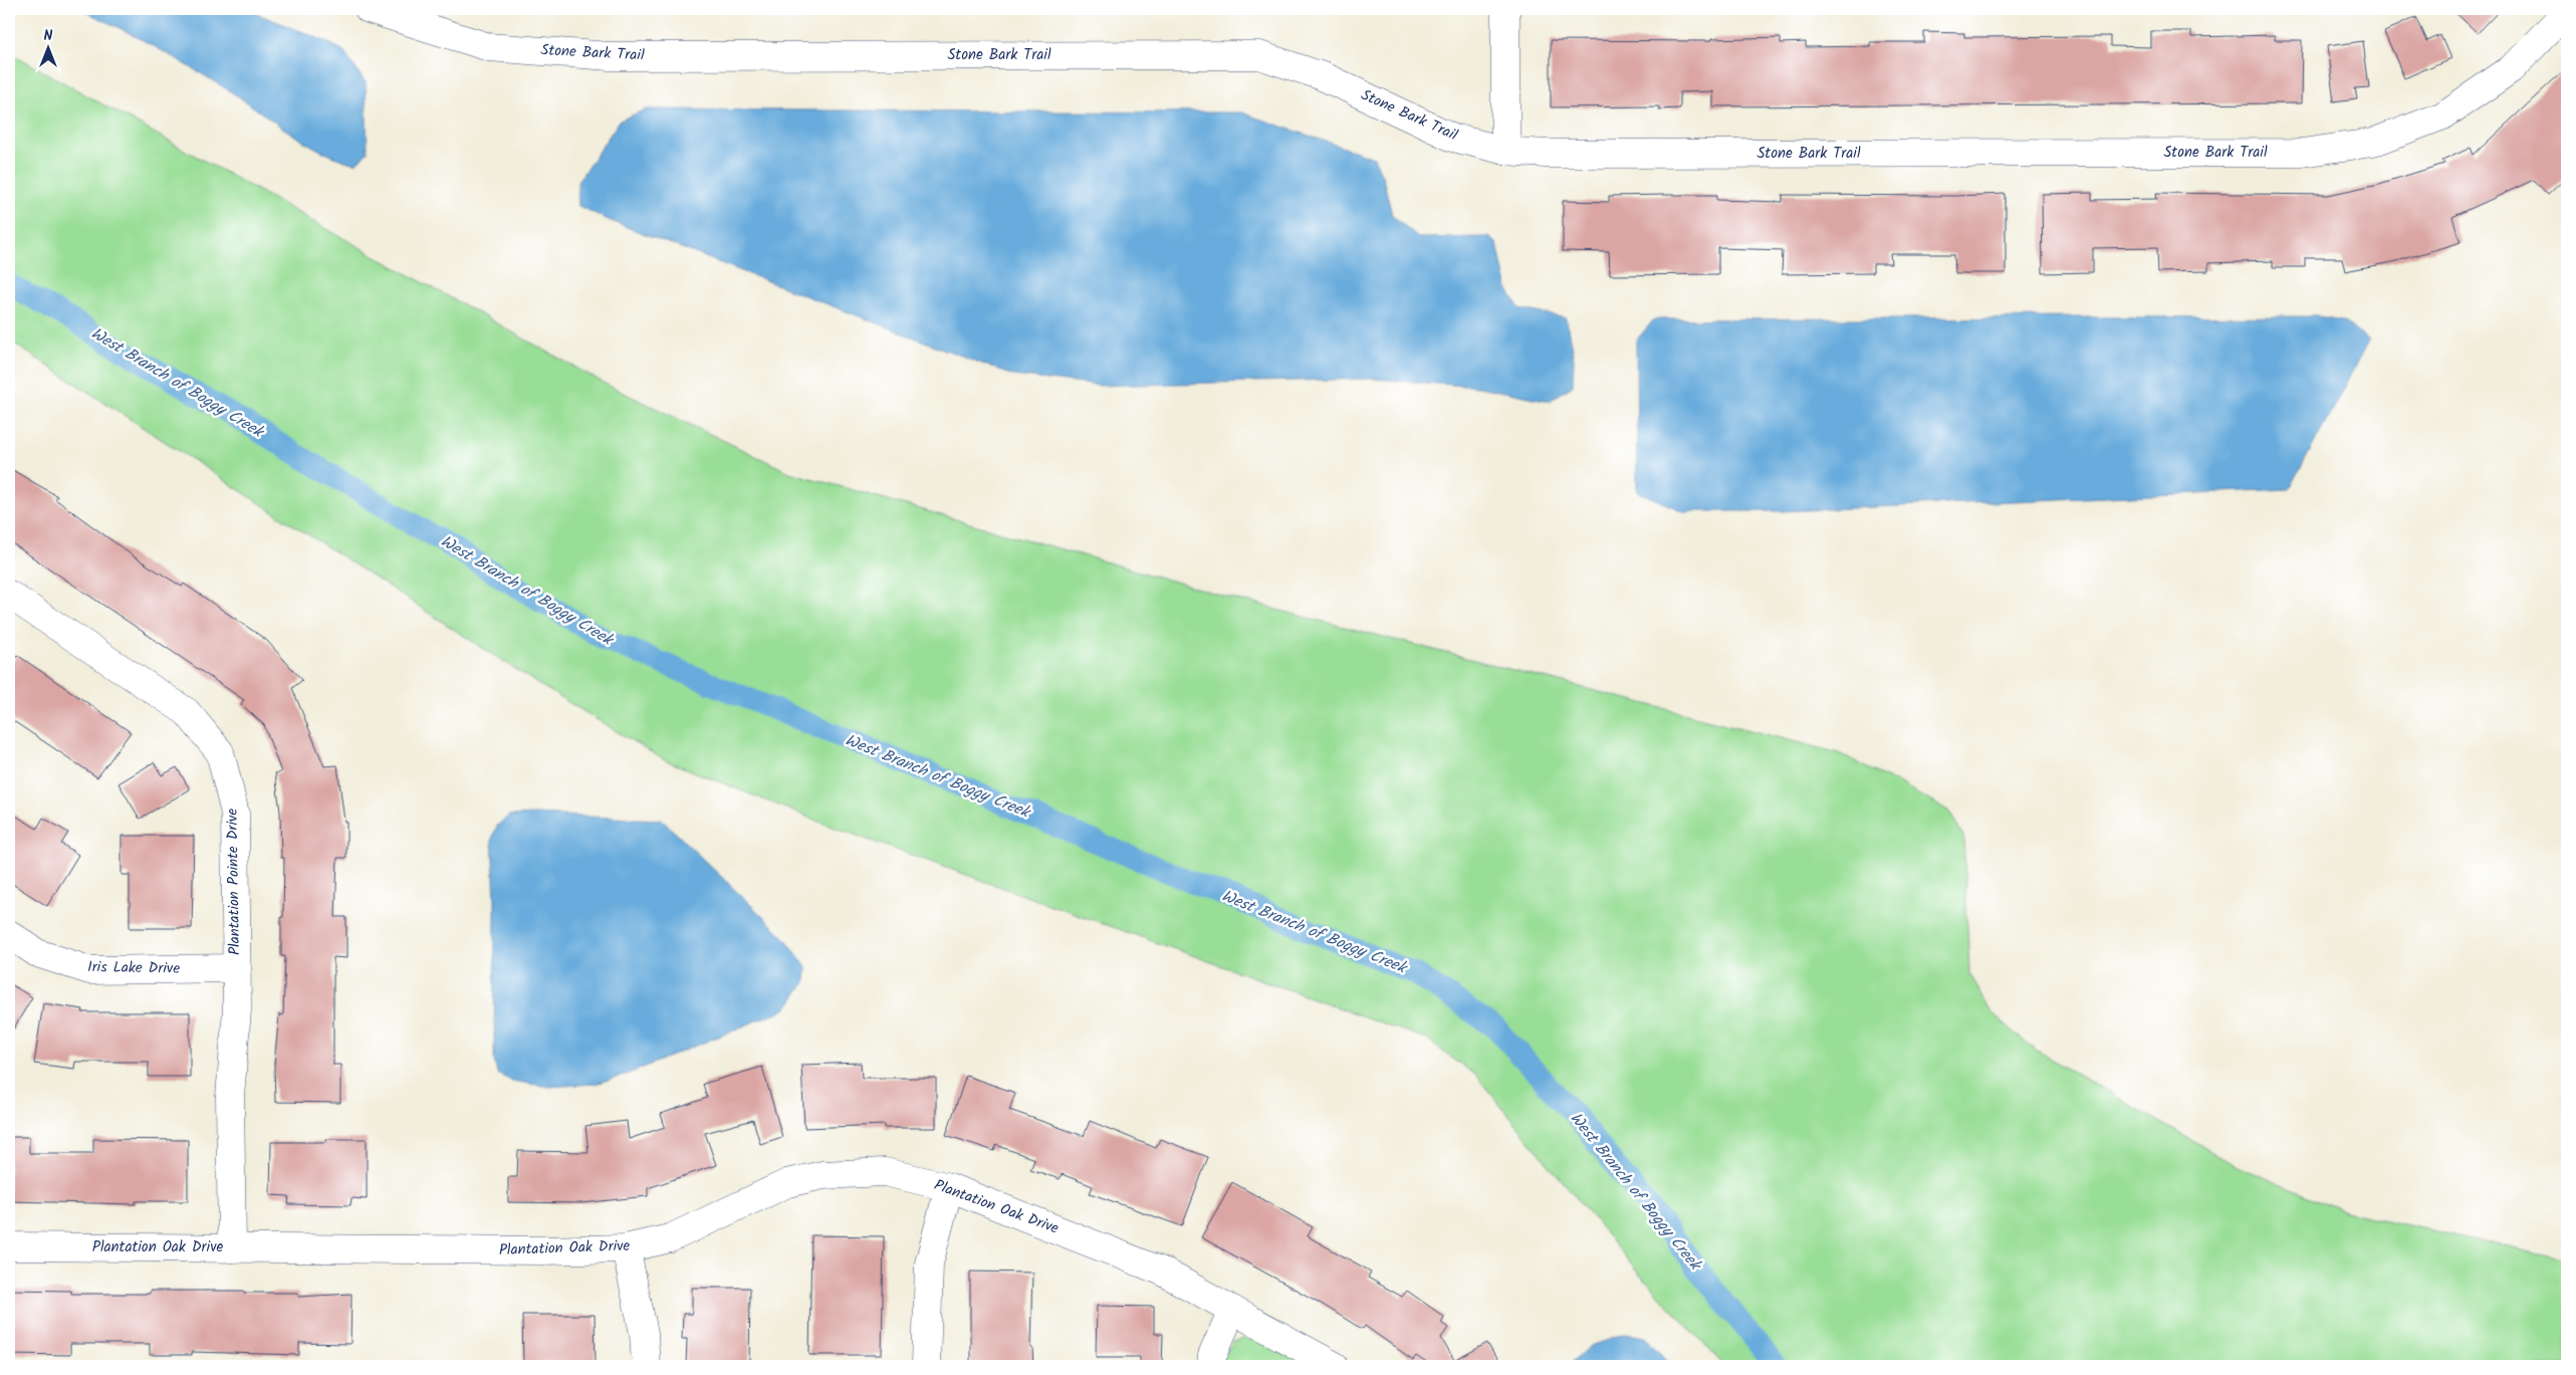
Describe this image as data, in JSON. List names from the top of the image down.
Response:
{
  "streets": {
    "street": [
      "Stone Bark Trail",
      "Plantation Pointe Drive",
      "Iris Lake Drive",
      "Plantation Oak Drive"
    ]
  },
  "crossings": [
    ["Plantation Pointe Drive", "Iris Lake Drive"],
    ["Plantation Pointe Drive", "Plantation Oak Drive"]
  ],
  "water": ["West Branch of Boggy Creek"],
  "north": "top"
}
